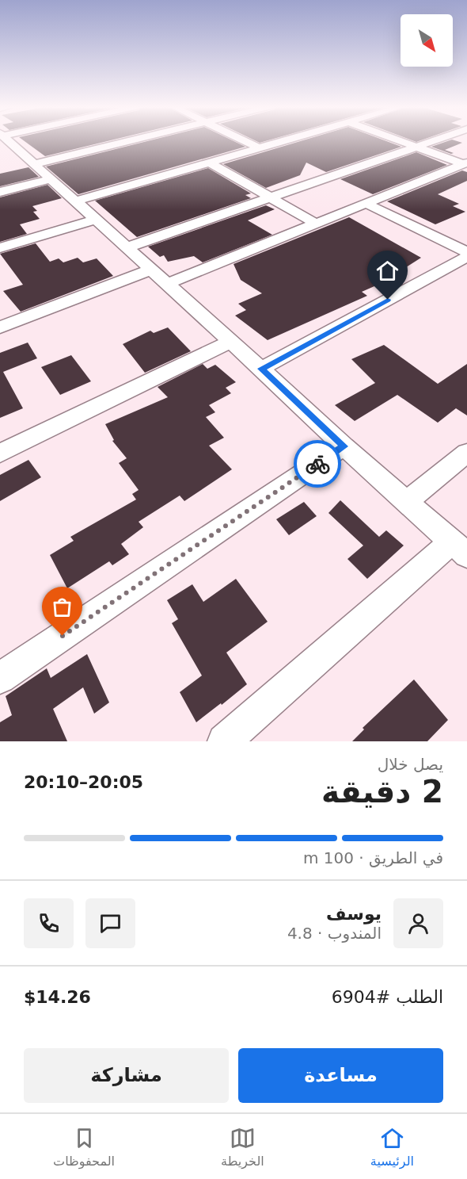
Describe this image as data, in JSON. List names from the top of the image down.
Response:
{
  "north": "bottom right",
  "page": {
    "heading": ["2 دقيقة", "يصل خلال", "20:05–20:10"],
    "panel": [
      "يوسف",
      "المندوب · 4.8",
      "الطلب #6904",
      "$14.26"
    ],
    "bar": "في الطريق · 100 m",
    "buttons": ["مساعدة", "مشاركة"],
    "tabs": ["الرئيسية", "الخريطة", "المحفوظات"]
  }
}
